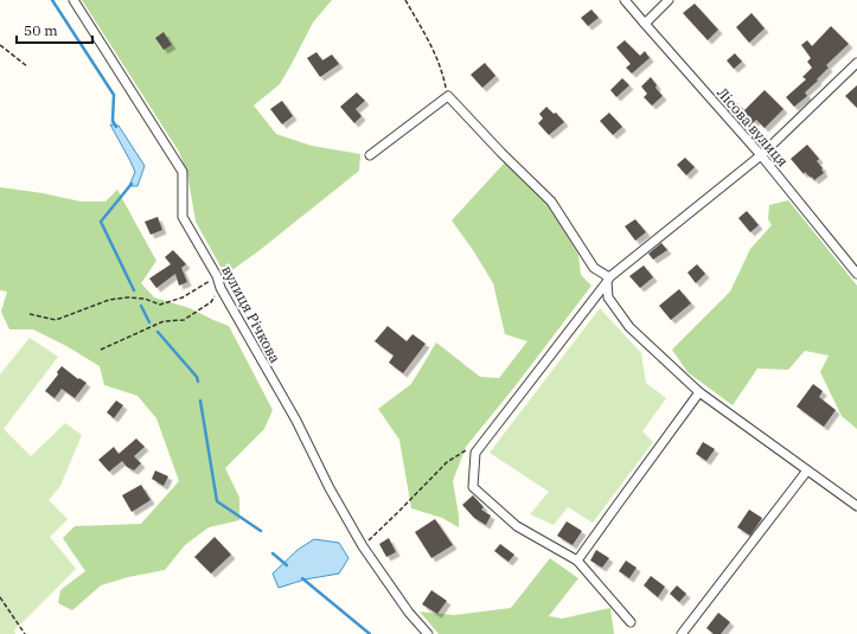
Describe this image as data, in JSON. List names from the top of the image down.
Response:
{
  "streets": {
    "street": ["Лісова вулиця", "вулиця Річкова"]
  },
  "scale_bar": "50 m"
}
